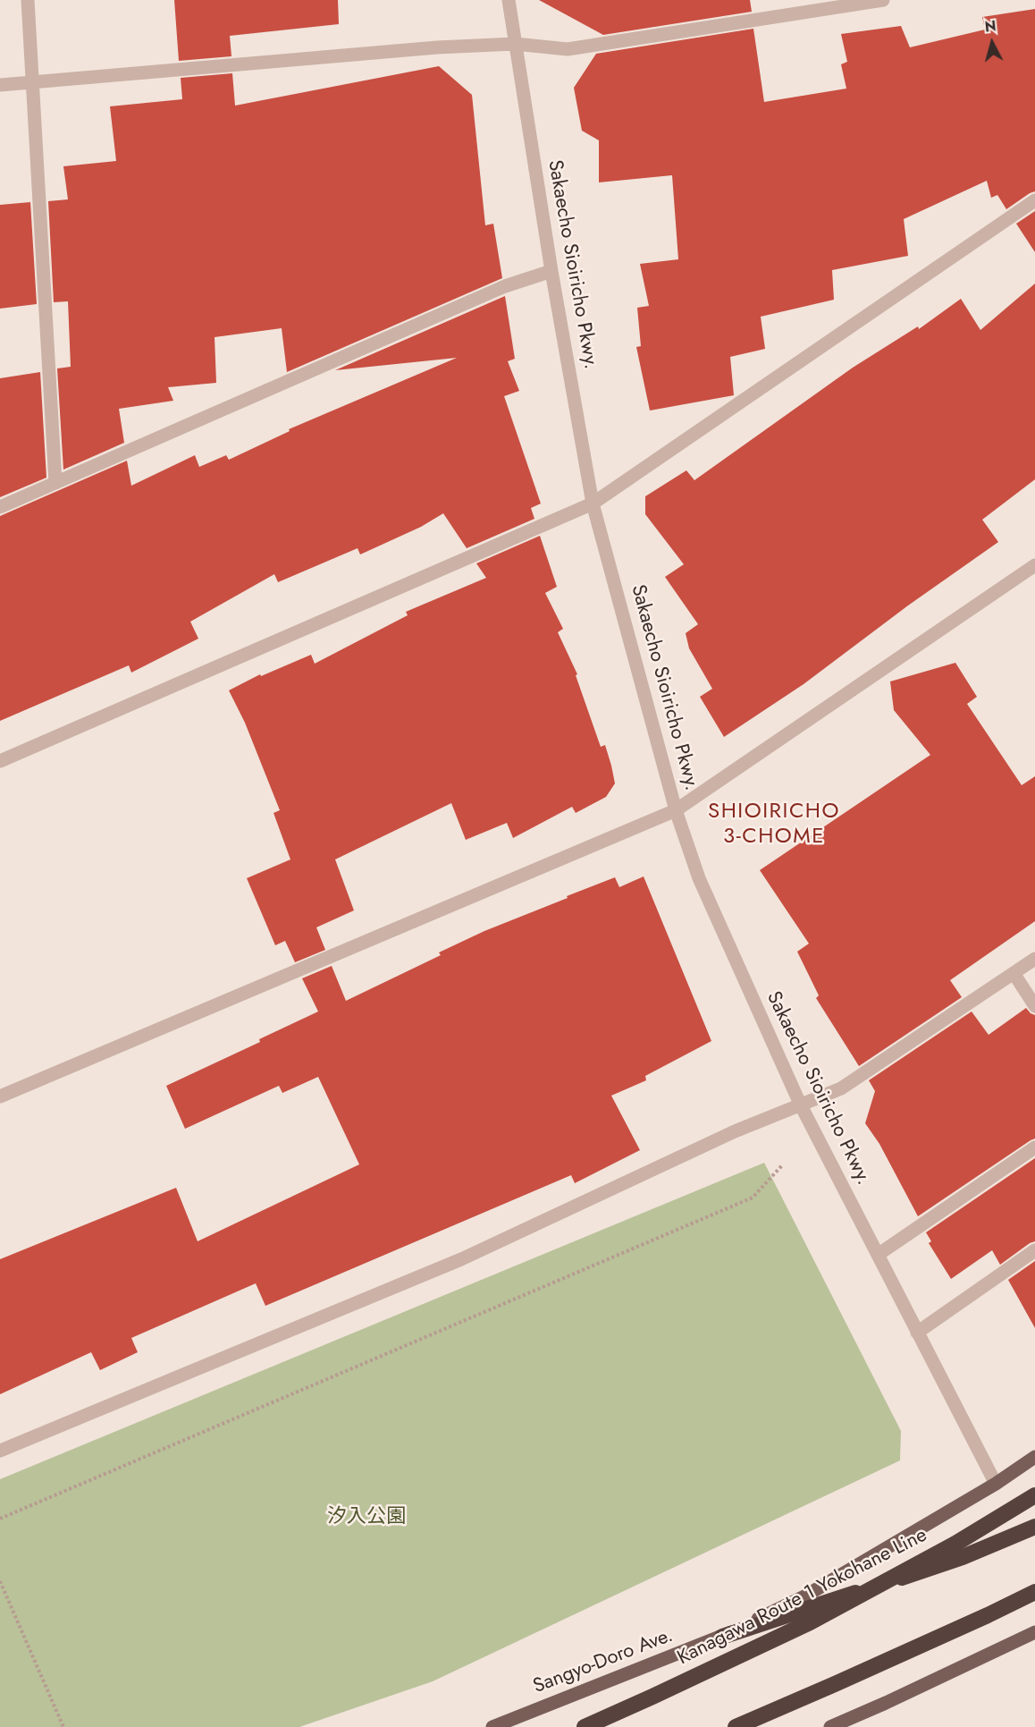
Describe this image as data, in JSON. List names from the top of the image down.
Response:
{
  "streets": {
    "highway": ["Kanagawa Route 1 Yokohane Line"],
    "main road": ["Sangyo-Doro Ave."],
    "street": ["Sakaecho Sioiricho Pkwy."]
  },
  "crossings": [
    ["Sakaecho Sioiricho Pkwy.", "Sangyo-Doro Ave."]
  ],
  "districts": ["SHIOIRICHO 3-CHOME"],
  "parks": ["汐入公園"],
  "north": "top"
}
